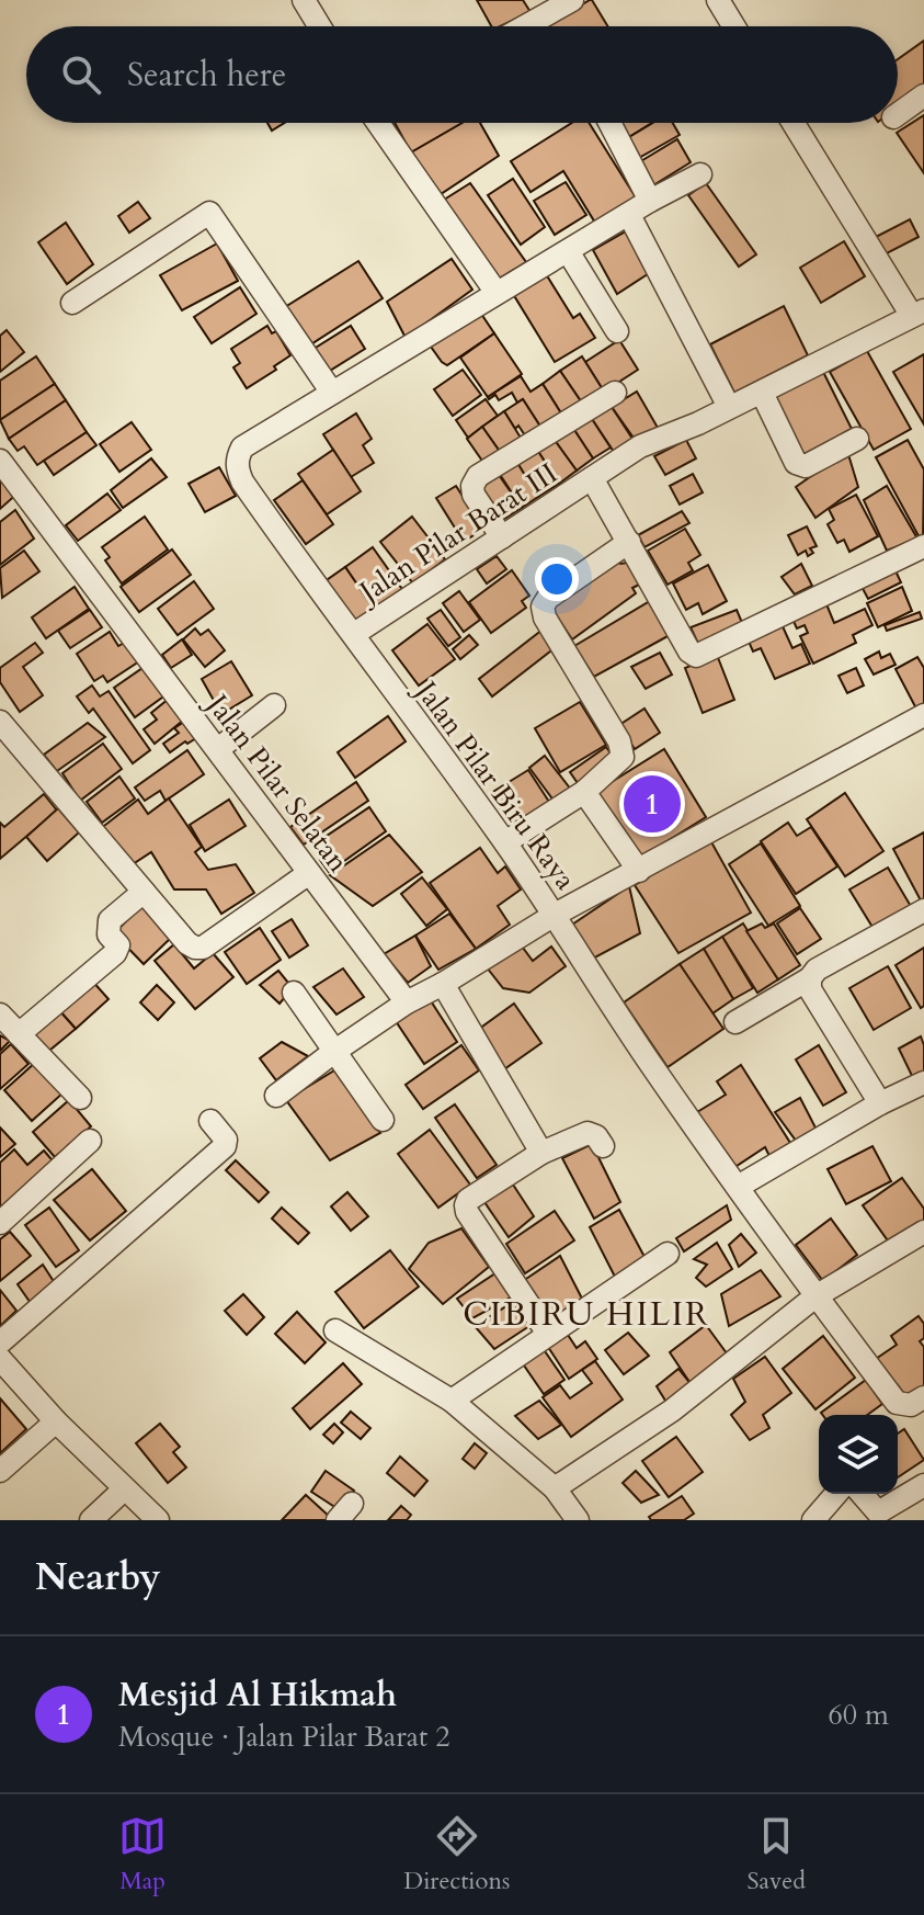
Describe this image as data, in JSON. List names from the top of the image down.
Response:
{
  "streets": {
    "street": ["Jalan Pilar Barat III", "Jalan Pilar Selatan", "Jalan Pilar Biru Raya"]
  },
  "crossings": [
    ["Jalan Pilar Barat III", "Jalan Pilar Biru Raya"]
  ],
  "districts": ["CIBIRU HILIR"],
  "page": {
    "search": "Search here",
    "pins": "1",
    "heading": "Nearby",
    "list": [
      {
        "mark": "1",
        "name": "Mesjid Al Hikmah",
        "note": "Mosque · Jalan Pilar Barat 2",
        "value": "60 m"
      }
    ],
    "nav": ["Map", "Directions", "Saved"]
  }
}
